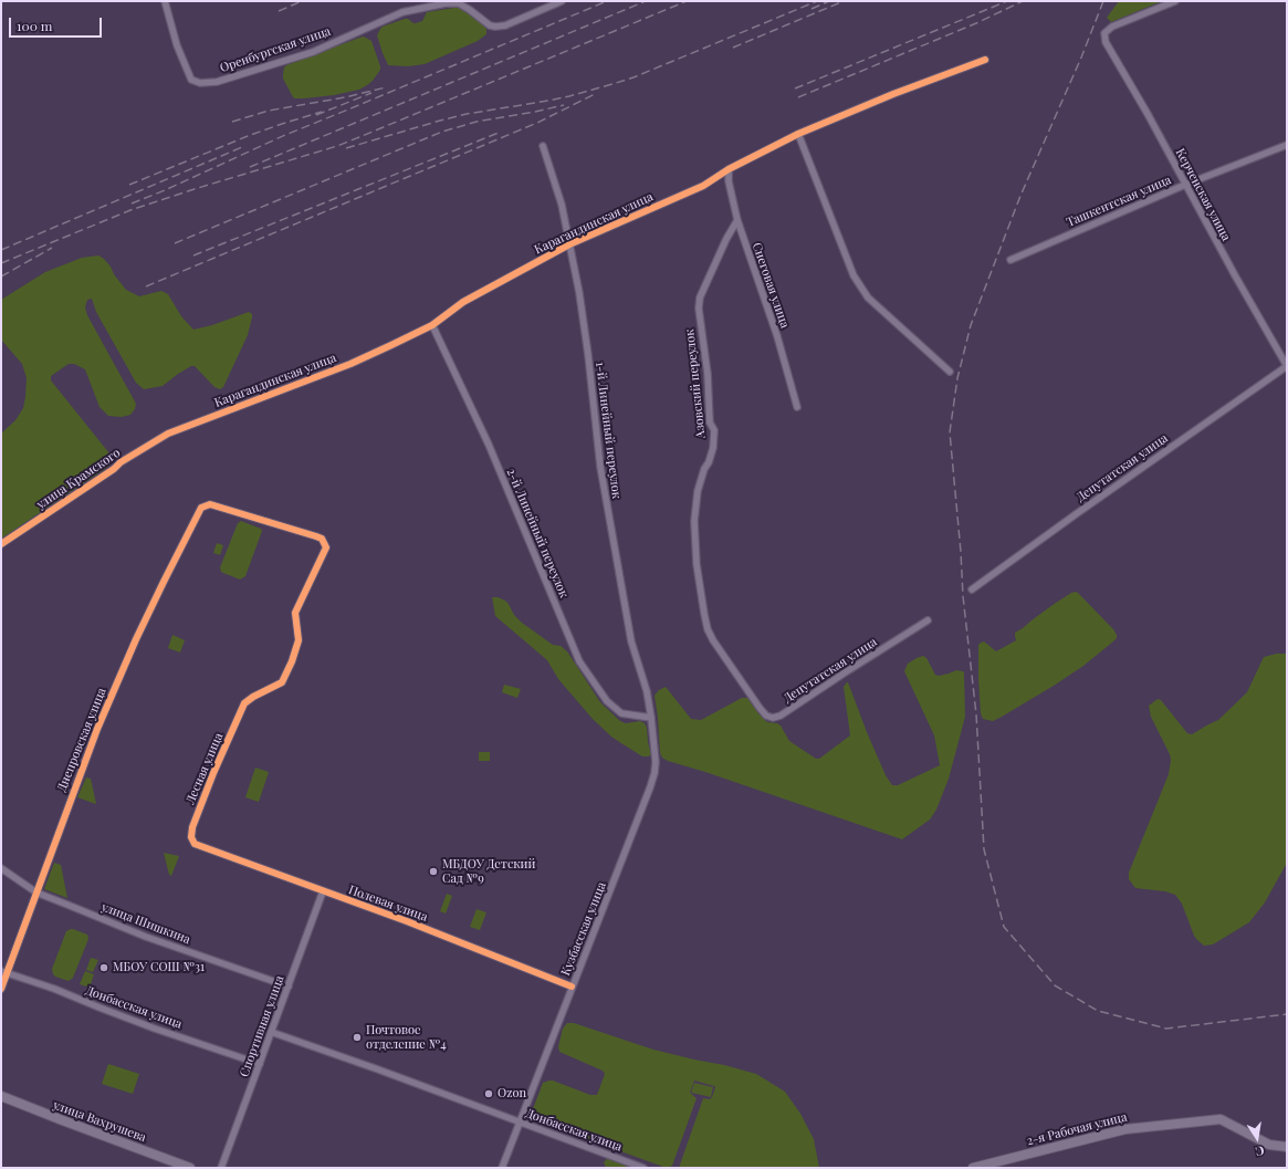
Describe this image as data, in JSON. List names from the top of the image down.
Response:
{
  "streets": {
    "main road": ["улица Вахрушева", "2-я Рабочая улица"],
    "street": [
      "Оренбургская улица",
      "Керченская улица",
      "Ташкентская улица",
      "Карагандинская улица",
      "Снеговая улица",
      "Азовский переулок",
      "1-й Линейный переулок",
      "Депутатская улица",
      "улица Крамского",
      "2-й Линейный переулок",
      "Днепровская улица",
      "Лесная улица",
      "Полевая улица",
      "улица Шишкина",
      "Кузбасская улица",
      "Донбасская улица",
      "Спортивная улица"
    ]
  },
  "crossings": [
    ["Керченская улица", "Ташкентская улица"],
    ["Керченская улица", "Депутатская улица"],
    ["Карагандинская улица", "Снеговая улица"],
    ["Карагандинская улица", "1-й Линейный переулок"],
    ["Карагандинская улица", "улица Крамского"],
    ["Карагандинская улица", "2-й Линейный переулок"],
    ["Снеговая улица", "Азовский переулок"],
    ["Азовский переулок", "Депутатская улица"],
    ["1-й Линейный переулок", "2-й Линейный переулок"],
    ["1-й Линейный переулок", "Кузбасская улица"],
    ["2-й Линейный переулок", "Кузбасская улица"],
    ["Днепровская улица", "Лесная улица"],
    ["Днепровская улица", "улица Шишкина"],
    ["Днепровская улица", "Донбасская улица"],
    ["Лесная улица", "Полевая улица"],
    ["Полевая улица", "Кузбасская улица"],
    ["Полевая улица", "Спортивная улица"],
    ["улица Шишкина", "Спортивная улица"],
    ["Кузбасская улица", "Донбасская улица"],
    ["Донбасская улица", "Спортивная улица"]
  ],
  "places": [
    "МБДОУ Детский Сад №9",
    "МБОУ СОШ №31",
    "Почтовое отделение №4",
    "Ozon"
  ],
  "scale_bar": "100 m",
  "north": "bottom"
}
